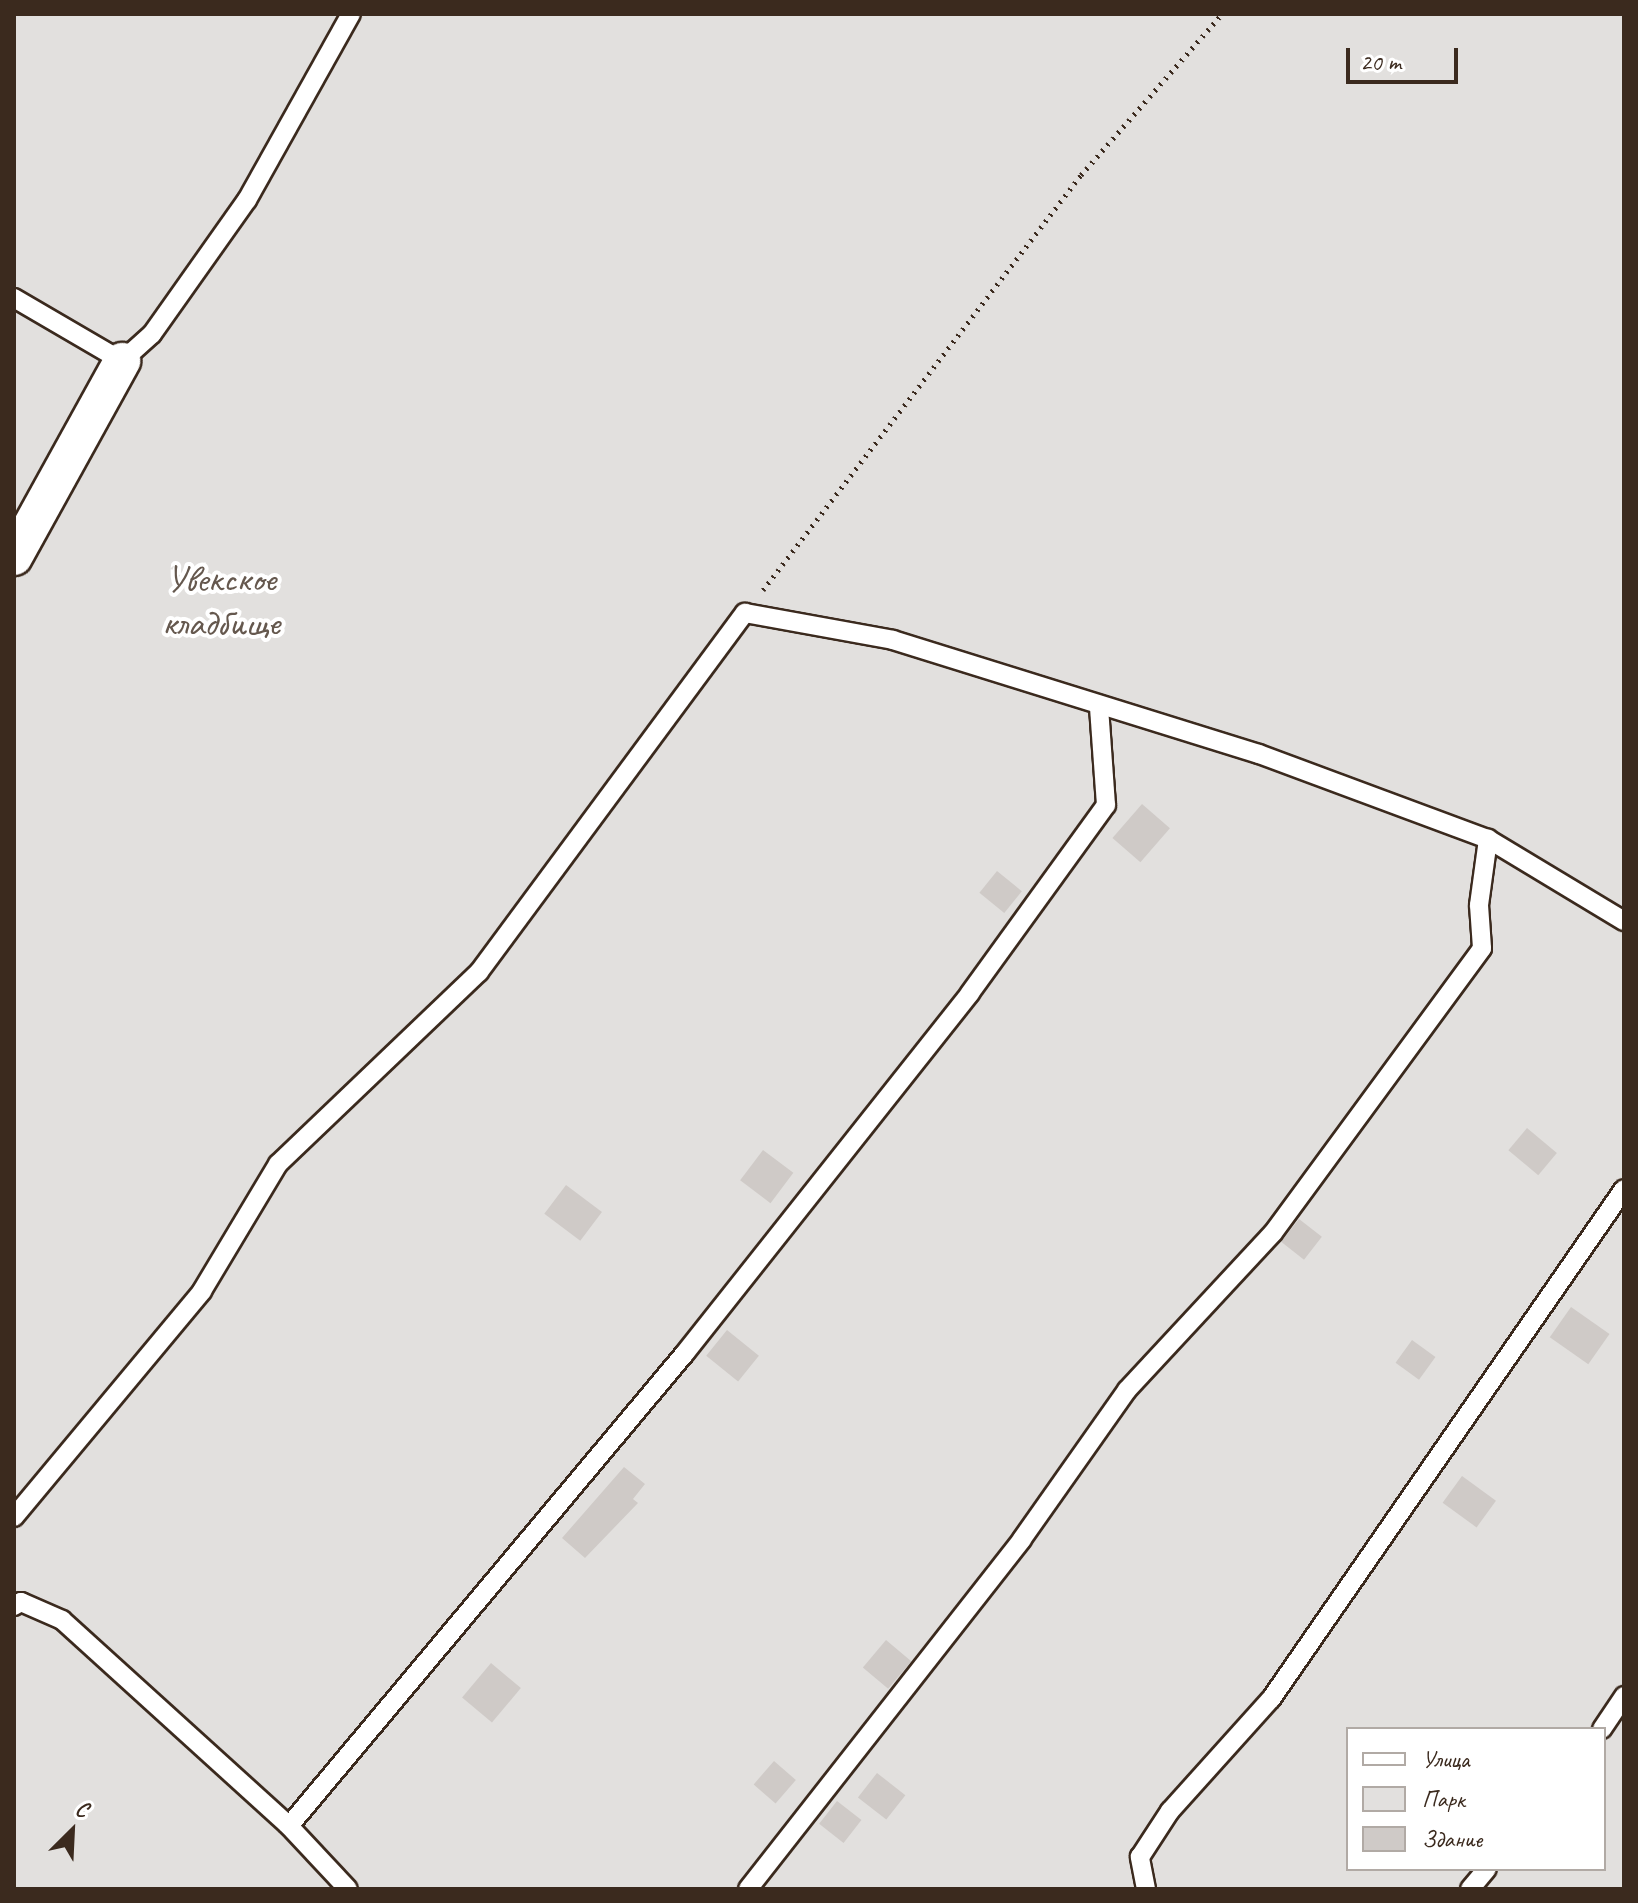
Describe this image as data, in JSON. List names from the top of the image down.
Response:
{
  "parks": ["Увекское кладбище"],
  "legend": ["Улица", "Парк", "Здание"],
  "scale_bar": "20 m",
  "north": "top right"
}
